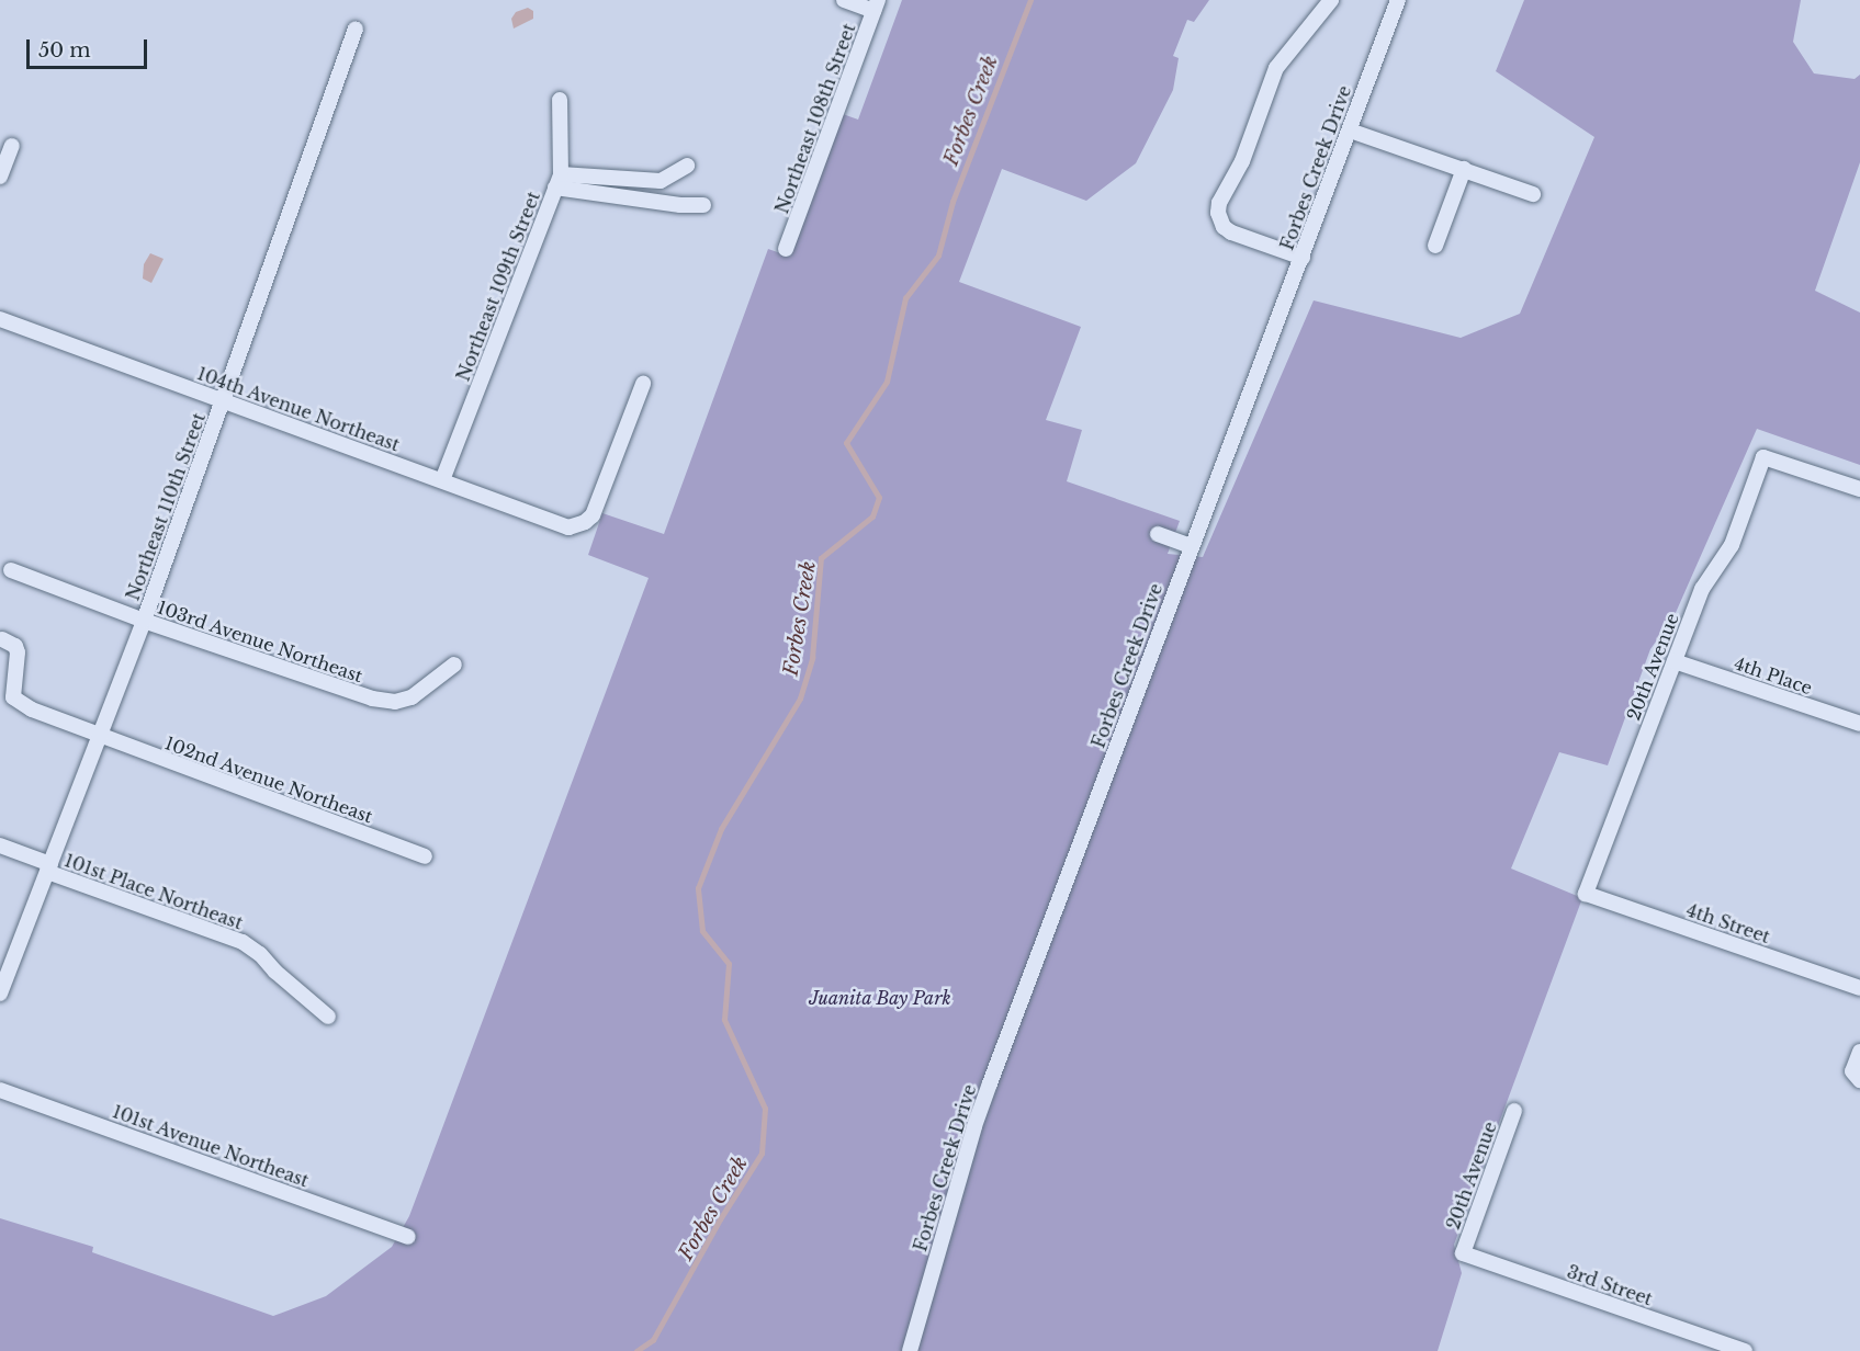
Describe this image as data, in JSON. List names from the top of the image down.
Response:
{
  "streets": {
    "street": [
      "Northeast 108th Street",
      "Forbes Creek Drive",
      "Northeast 109th Street",
      "104th Avenue Northeast",
      "Northeast 110th Street",
      "103rd Avenue Northeast",
      "20th Avenue",
      "4th Place",
      "102nd Avenue Northeast",
      "101st Place Northeast",
      "4th Street",
      "101st Avenue Northeast",
      "3rd Street"
    ]
  },
  "crossings": [
    ["Northeast 109th Street", "104th Avenue Northeast"],
    ["104th Avenue Northeast", "Northeast 110th Street"],
    ["Northeast 110th Street", "103rd Avenue Northeast"],
    ["Northeast 110th Street", "102nd Avenue Northeast"],
    ["Northeast 110th Street", "101st Place Northeast"],
    ["20th Avenue", "4th Place"],
    ["20th Avenue", "4th Street"],
    ["20th Avenue", "3rd Street"]
  ],
  "water": ["Forbes Creek"],
  "parks": ["Juanita Bay Park"],
  "scale_bar": "50 m"
}
